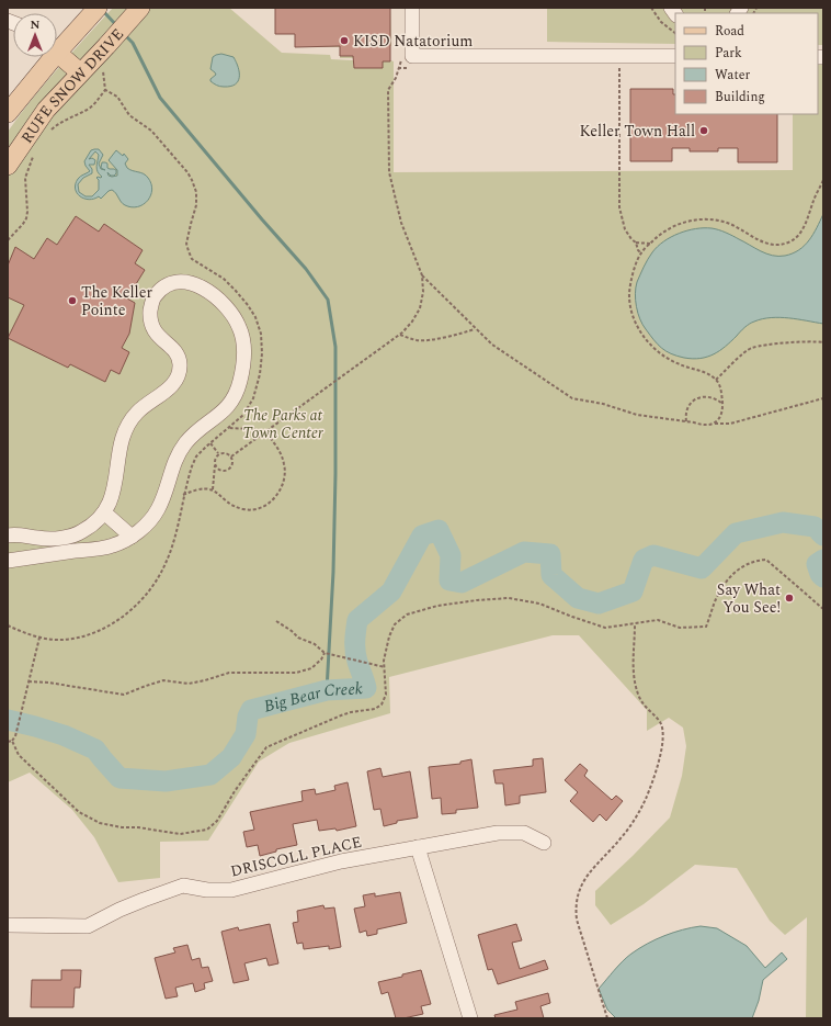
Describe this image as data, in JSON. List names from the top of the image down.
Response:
{
  "streets": {
    "main road": ["RUFE SNOW DRIVE"],
    "street": ["DRISCOLL PLACE"]
  },
  "water": ["Big Bear Creek"],
  "parks": ["The Parks at Town Center"],
  "places": [
    "KISD Natatorium",
    "Keller Town Hall",
    "The Keller Pointe",
    "Say What You See!"
  ],
  "legend": [
    "Road",
    "Park",
    "Water",
    "Building"
  ],
  "north": "top"
}
